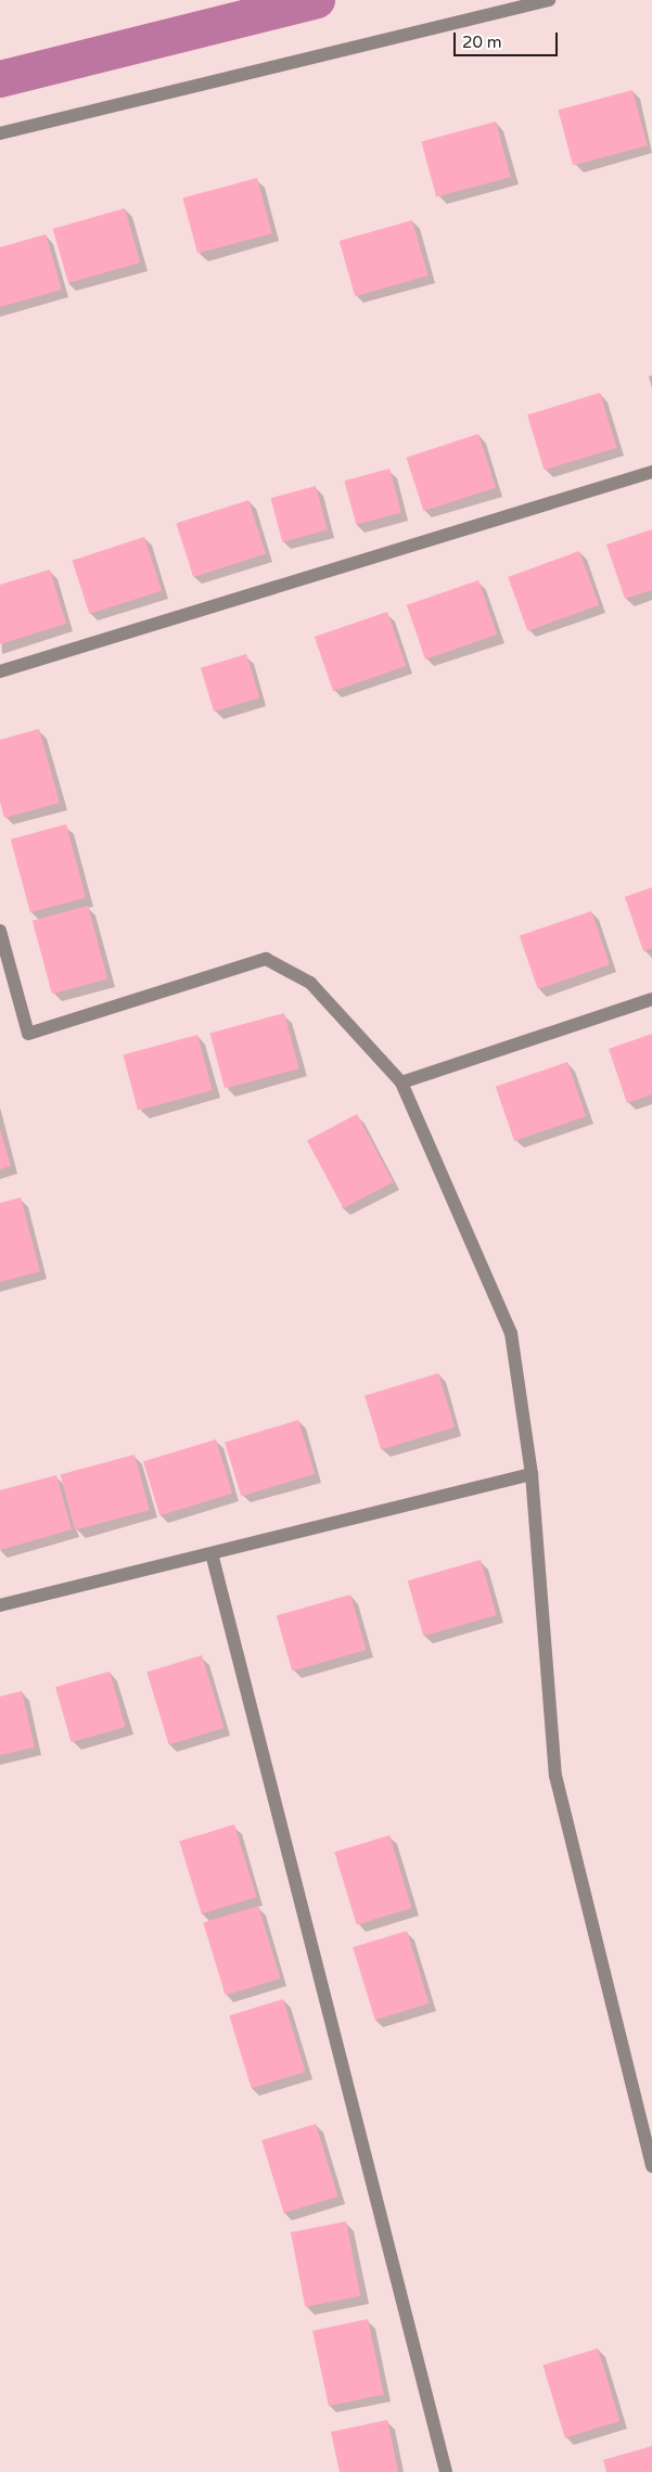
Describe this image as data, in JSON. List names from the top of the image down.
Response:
{
  "scale_bar": "20 m"
}
